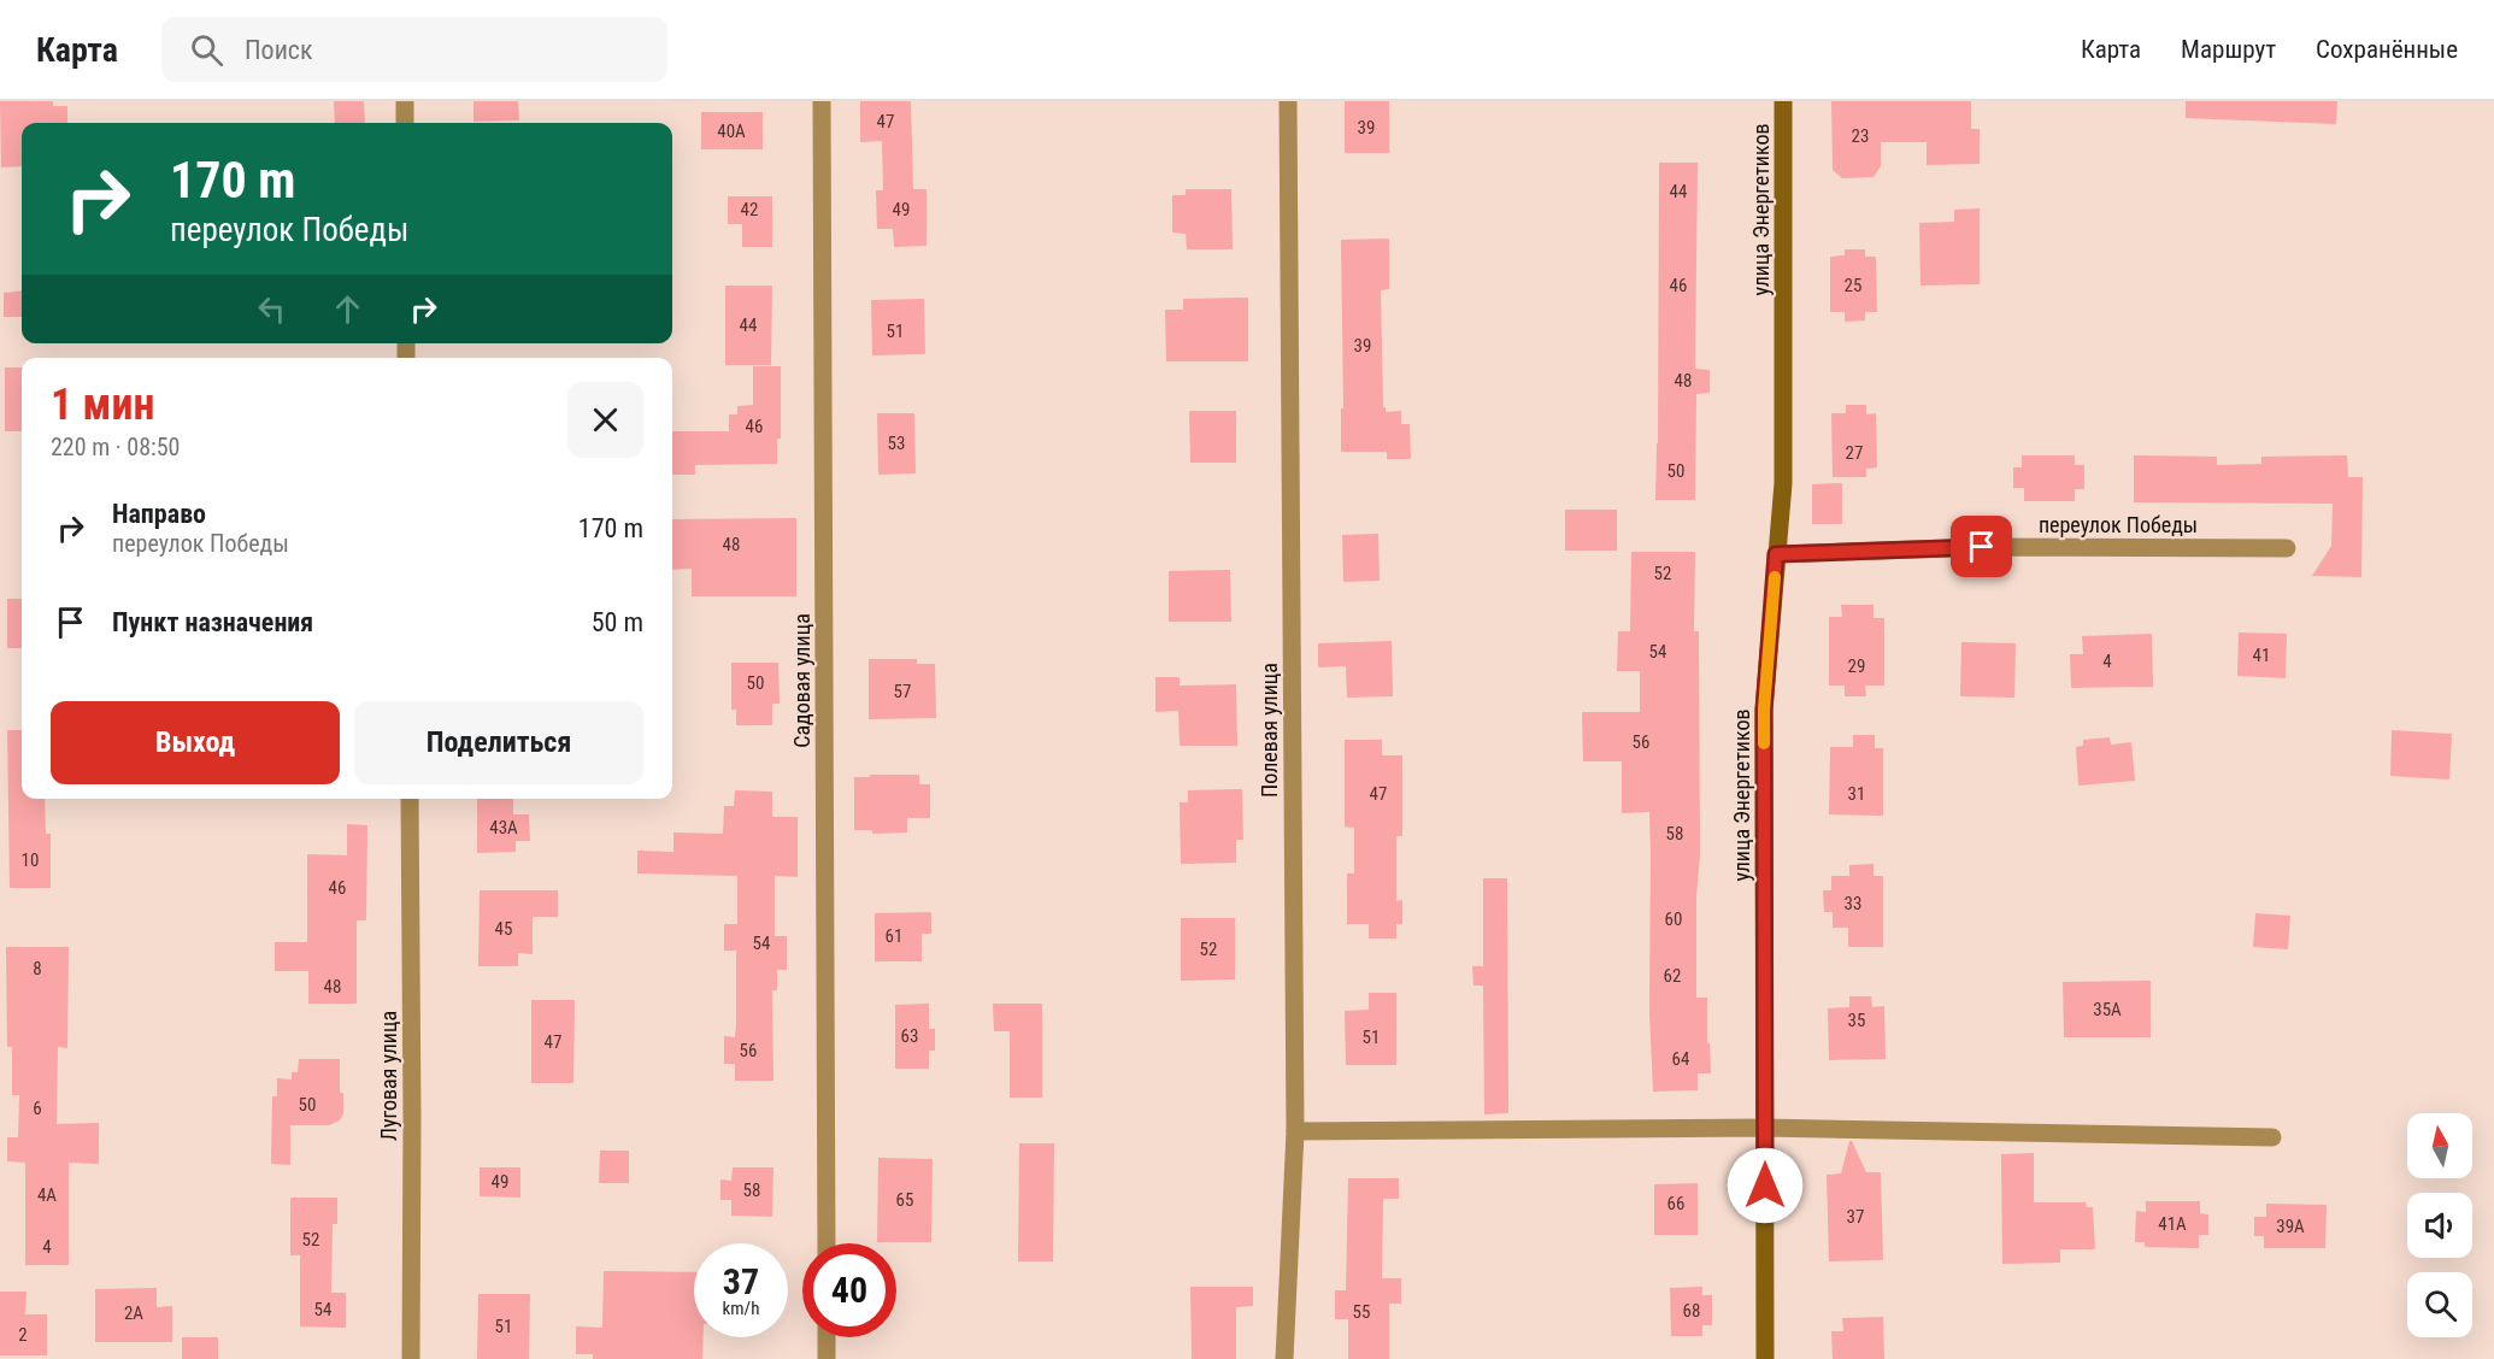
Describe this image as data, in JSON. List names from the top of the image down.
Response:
{
  "streets": {
    "street": [
      "улица Энергетиков",
      "переулок Победы",
      "Садовая улица",
      "Полевая улица",
      "Луговая улица"
    ]
  },
  "crossings": [
    ["улица Энергетиков", "переулок Победы"]
  ],
  "house_numbers": [
    "47",
    "39",
    "40А",
    "23",
    "44",
    "42",
    "49",
    "46",
    "25",
    "44",
    "51",
    "39",
    "48",
    "46",
    "53",
    "27",
    "50",
    "48",
    "52",
    "54",
    "41",
    "4",
    "29",
    "50",
    "57",
    "56",
    "47",
    "31",
    "43А",
    "58",
    "10",
    "46",
    "33",
    "60",
    "45",
    "61",
    "54",
    "52",
    "8",
    "62",
    "48",
    "35А",
    "35",
    "63",
    "51",
    "47",
    "56",
    "64",
    "50",
    "6",
    "49",
    "58",
    "4А",
    "65",
    "66",
    "37",
    "41А",
    "39А",
    "52",
    "4",
    "54",
    "68",
    "55",
    "2А",
    "51",
    "2"
  ],
  "north": "top",
  "page": {
    "header": "Карта",
    "search": "Поиск",
    "nav": ["Карта", "Маршрут", "Сохранённые"],
    "turn": ["170 m", "переулок Победы"],
    "heading": ["1 мин", "220 m · 08:50"],
    "list": [
      {
        "name": "Направо",
        "note": "переулок Победы",
        "value": "170 m"
      },
      {
        "name": "Пункт назначения",
        "value": "50 m"
      }
    ],
    "buttons": ["Выход", "Поделиться"],
    "speed": "37 km/h",
    "limit": "40"
  }
}
